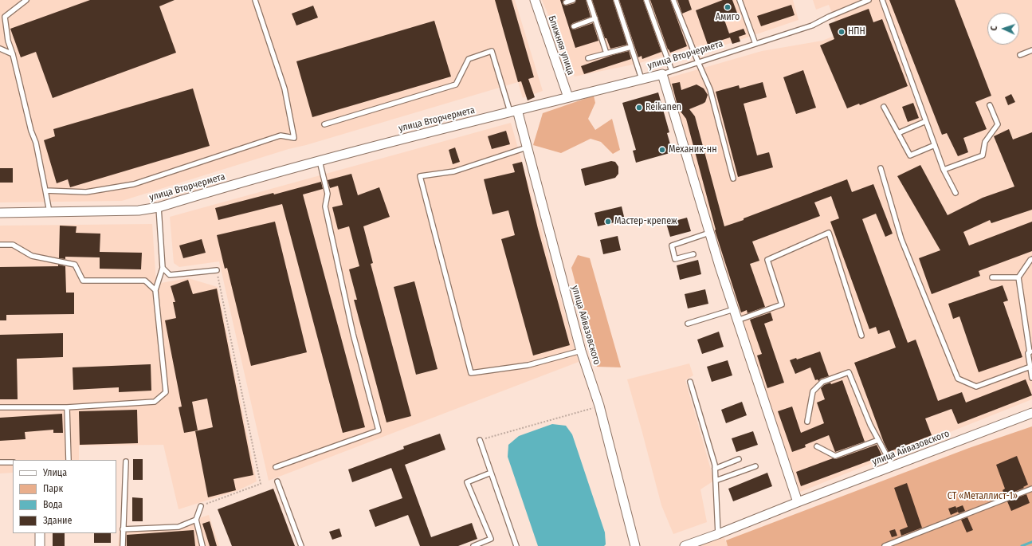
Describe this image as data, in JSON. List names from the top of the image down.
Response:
{
  "streets": {
    "street": ["Ближняя улица", "улица Вторчермета", "улица Айвазовского"]
  },
  "crossings": [
    ["Ближняя улица", "улица Вторчермета"],
    ["улица Вторчермета", "улица Айвазовского"]
  ],
  "parks": ["СТ «Металлист-1»"],
  "places": [
    "Амиго",
    "НПН",
    "Reikanen",
    "Механик-нн",
    "Мастер-крепеж"
  ],
  "legend": [
    "Улица",
    "Парк",
    "Вода",
    "Здание"
  ],
  "north": "left"
}
